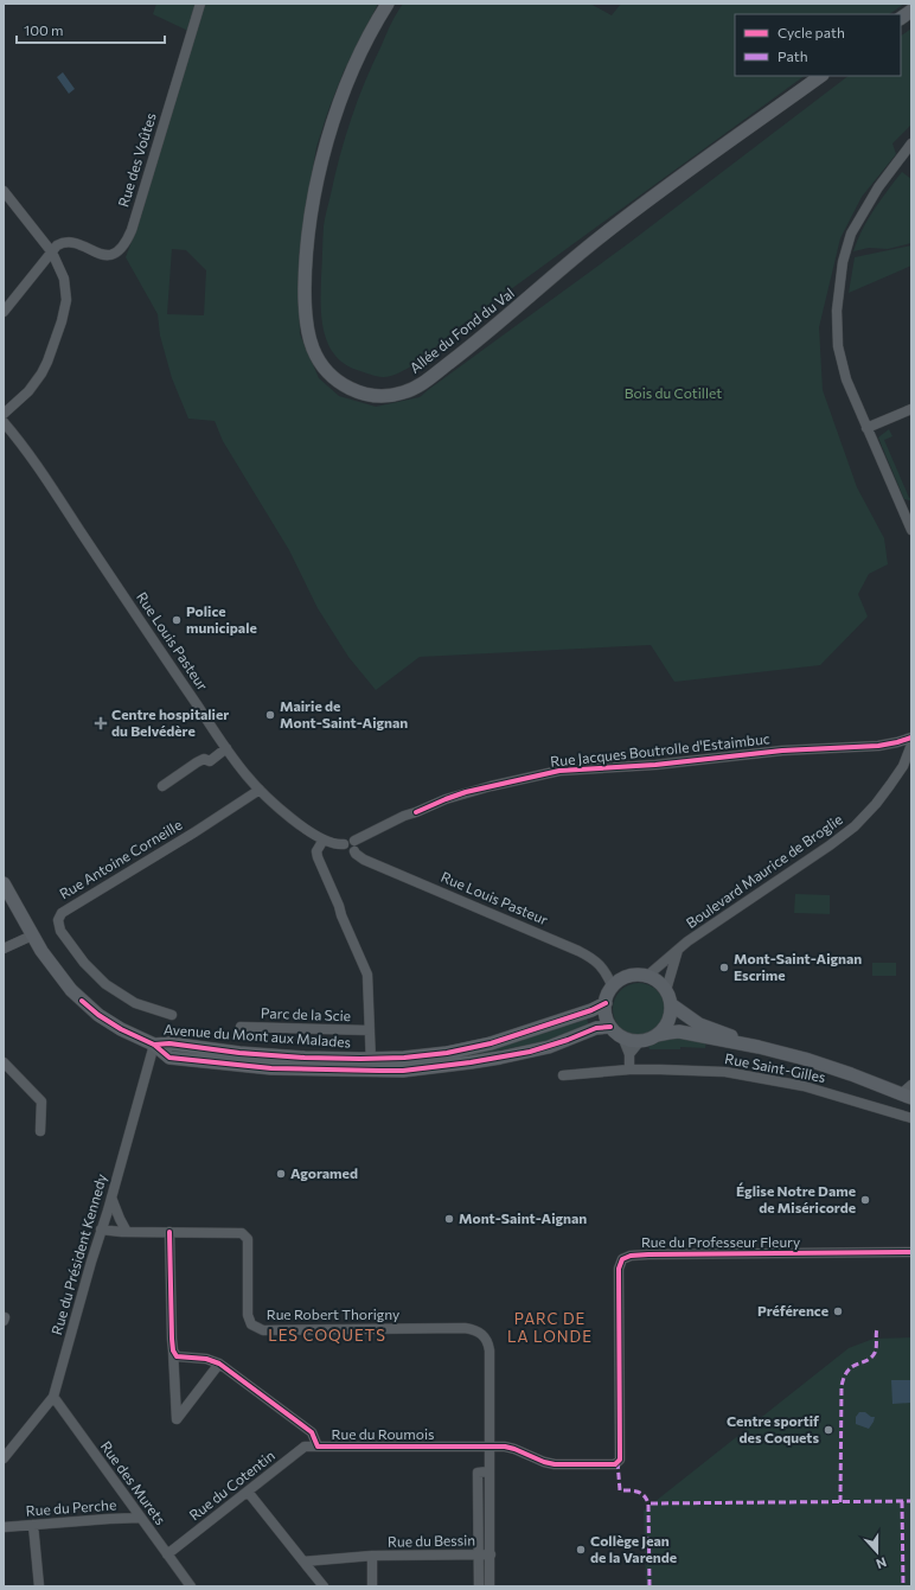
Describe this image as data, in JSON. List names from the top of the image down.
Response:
{
  "streets": {
    "street": [
      "Rue des Voûtes",
      "Allée du Fond du Val",
      "Rue Louis Pasteur",
      "Rue Jacques Boutrolle d'Estaimbuc",
      "Rue Antoine Corneille",
      "Boulevard Maurice de Broglie",
      "Parc de la Scie",
      "Avenue du Mont aux Malades",
      "Rue Saint-Gilles",
      "Rue du Professeur Fleury",
      "Rue du Président Kennedy",
      "Rue Robert Thorigny",
      "Rue du Roumois",
      "Rue des Murets",
      "Rue du Cotentin",
      "Rue du Perche",
      "Rue du Bessin"
    ]
  },
  "crossings": [
    ["Rue Louis Pasteur", "Rue Jacques Boutrolle d'Estaimbuc"],
    ["Rue Louis Pasteur", "Rue Antoine Corneille"],
    ["Rue Louis Pasteur", "Boulevard Maurice de Broglie"],
    ["Rue Louis Pasteur", "Avenue du Mont aux Malades"],
    ["Boulevard Maurice de Broglie", "Avenue du Mont aux Malades"],
    ["Avenue du Mont aux Malades", "Rue du Président Kennedy"],
    ["Rue du Professeur Fleury", "Rue du Roumois"],
    ["Rue du Président Kennedy", "Rue Robert Thorigny"],
    ["Rue du Président Kennedy", "Rue des Murets"],
    ["Rue Robert Thorigny", "Rue du Roumois"],
    ["Rue du Roumois", "Rue du Cotentin"],
    ["Rue des Murets", "Rue du Cotentin"],
    ["Rue des Murets", "Rue du Perche"]
  ],
  "districts": ["PARC DE LA LONDE", "LES COQUETS"],
  "parks": ["Bois du Cotillet"],
  "places": {
    "other": [
      "Police municipale",
      "Mairie de Mont-Saint-Aignan",
      "Mont-Saint-Aignan Escrime",
      "Agoramed",
      "Église Notre Dame de Miséricorde",
      "Mont-Saint-Aignan",
      "Préférence",
      "Centre sportif des Coquets",
      "Collège Jean de la Varende"
    ],
    "health": ["Centre hospitalier du Belvédère"]
  },
  "legend": ["Cycle path", "Path"],
  "scale_bar": "100 m",
  "north": "bottom"
}
